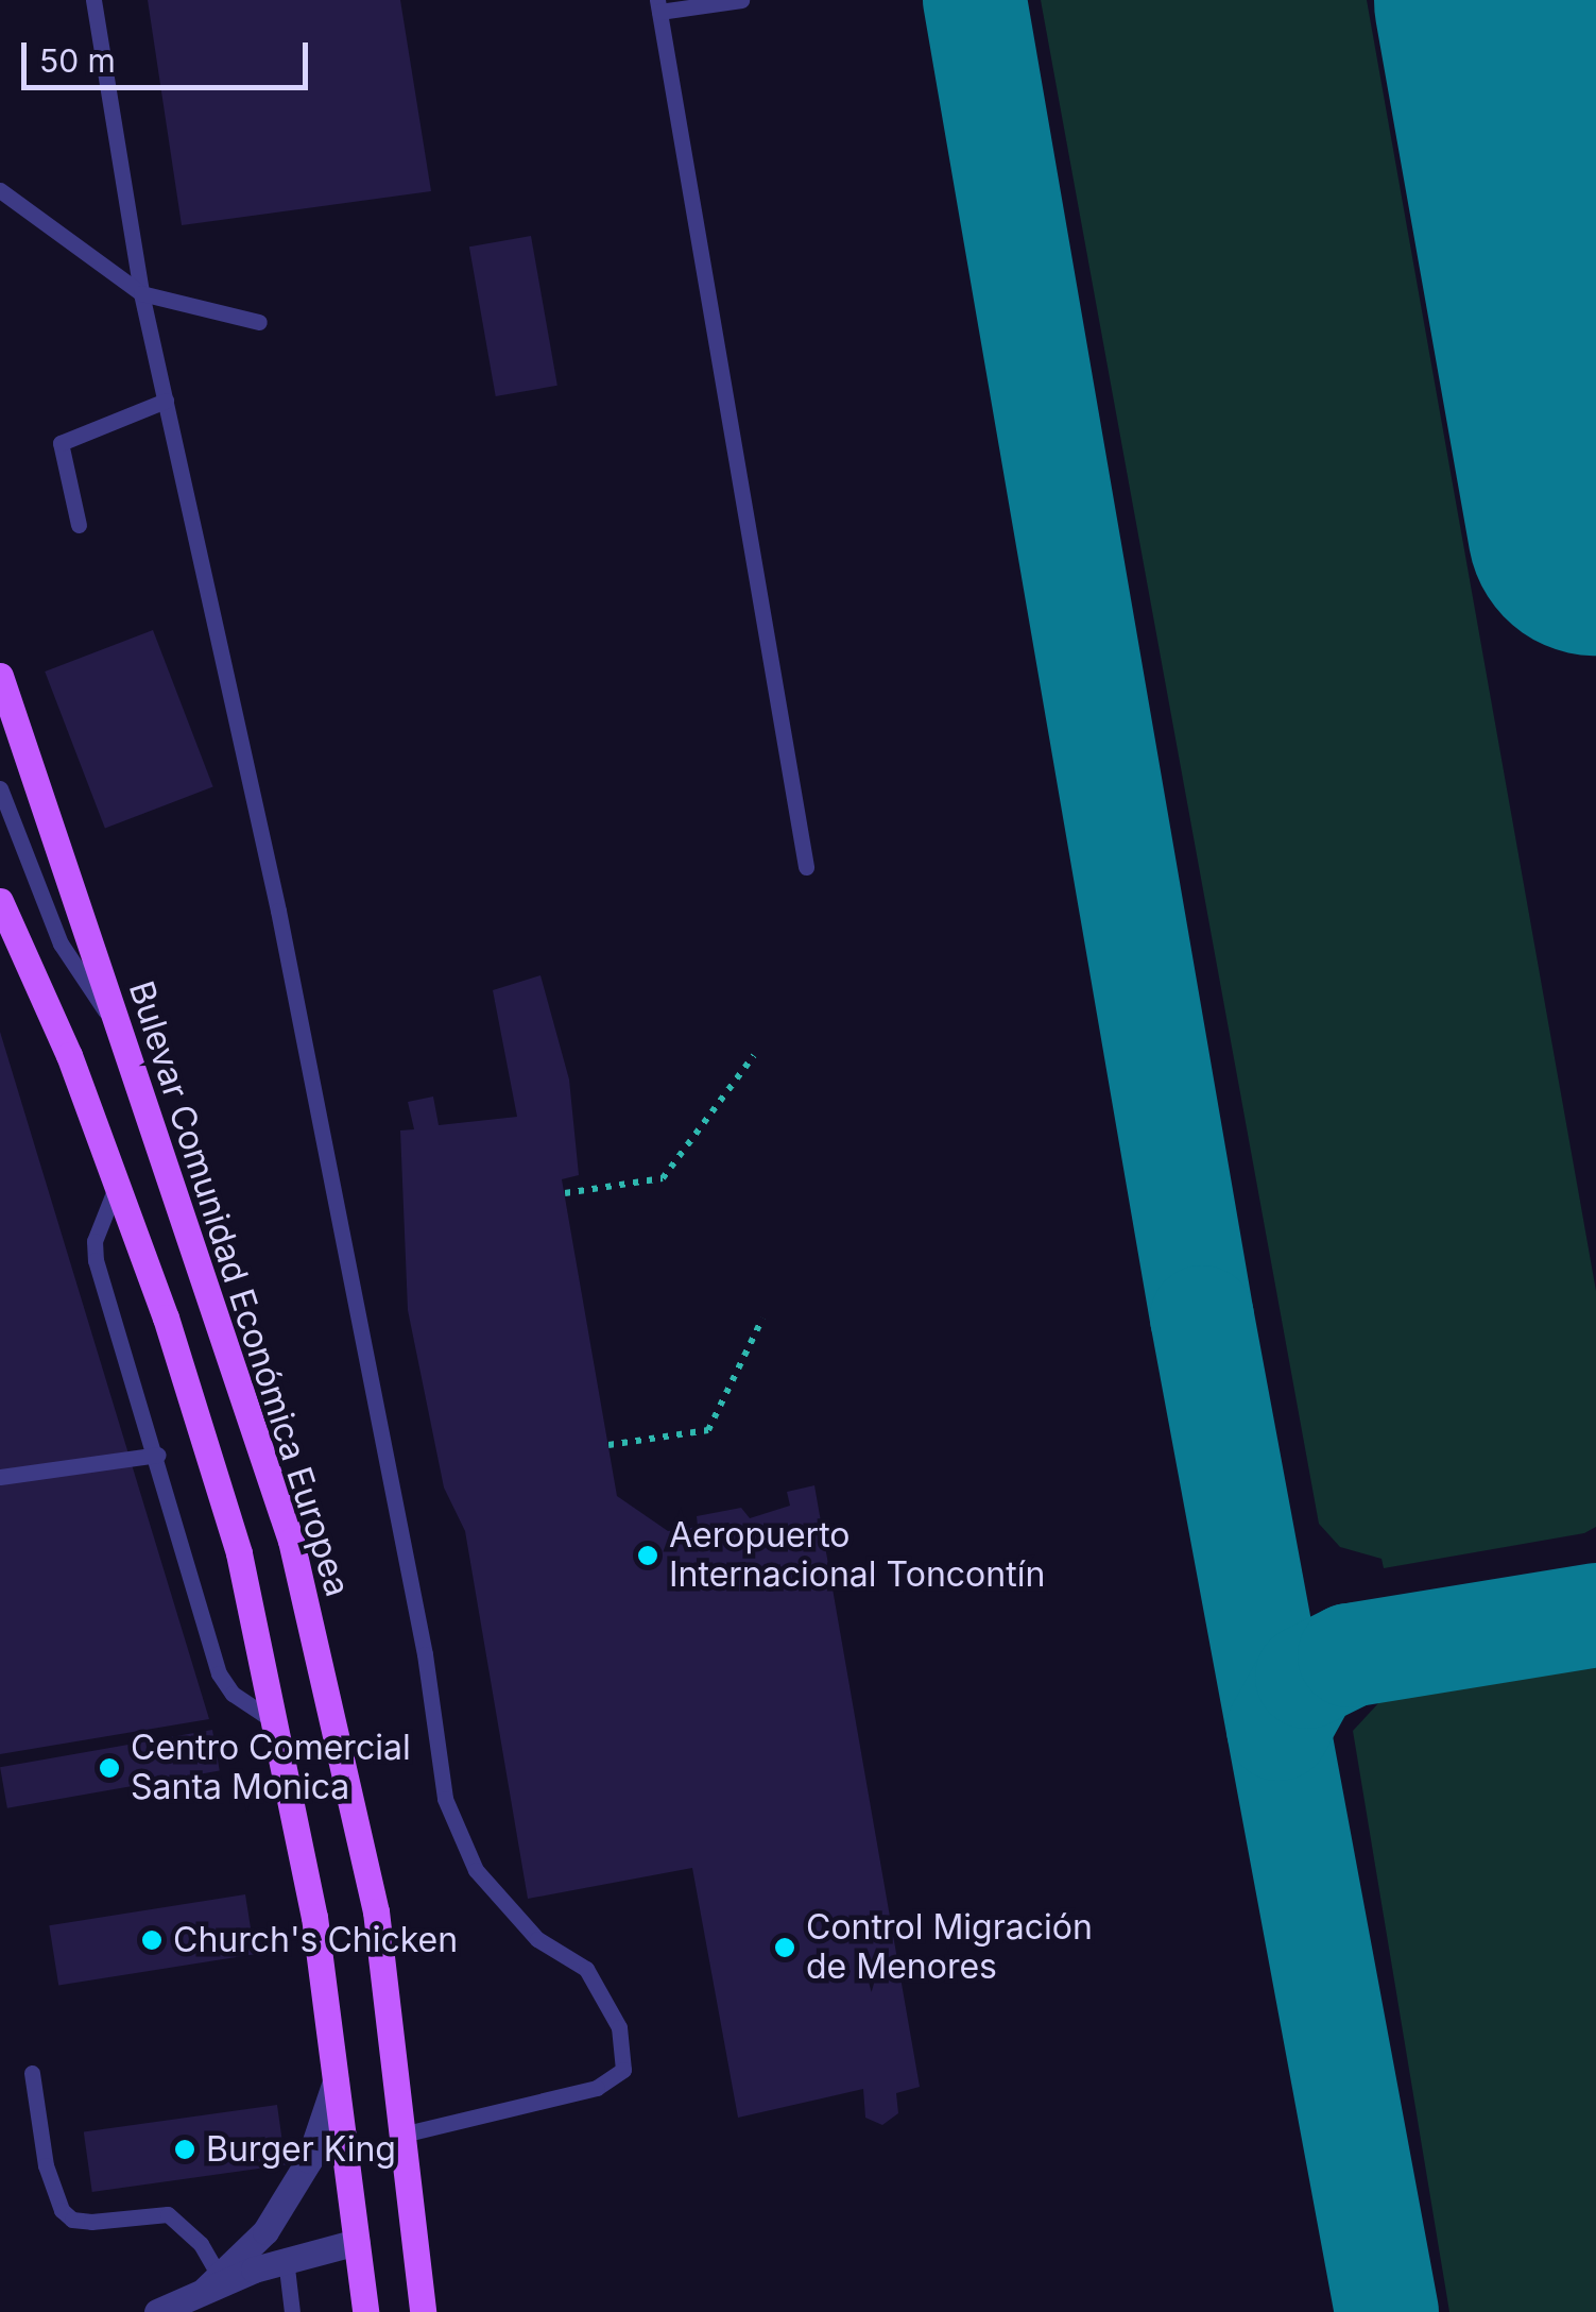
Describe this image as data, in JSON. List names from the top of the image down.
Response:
{
  "streets": {
    "main road": ["Bulevar Comunidad Económica Europea"]
  },
  "places": [
    "Aeropuerto Internacional Toncontín",
    "Centro Comercial Santa Monica",
    "Church's Chicken",
    "Control Migración de Menores",
    "Burger King"
  ],
  "scale_bar": "50 m"
}
